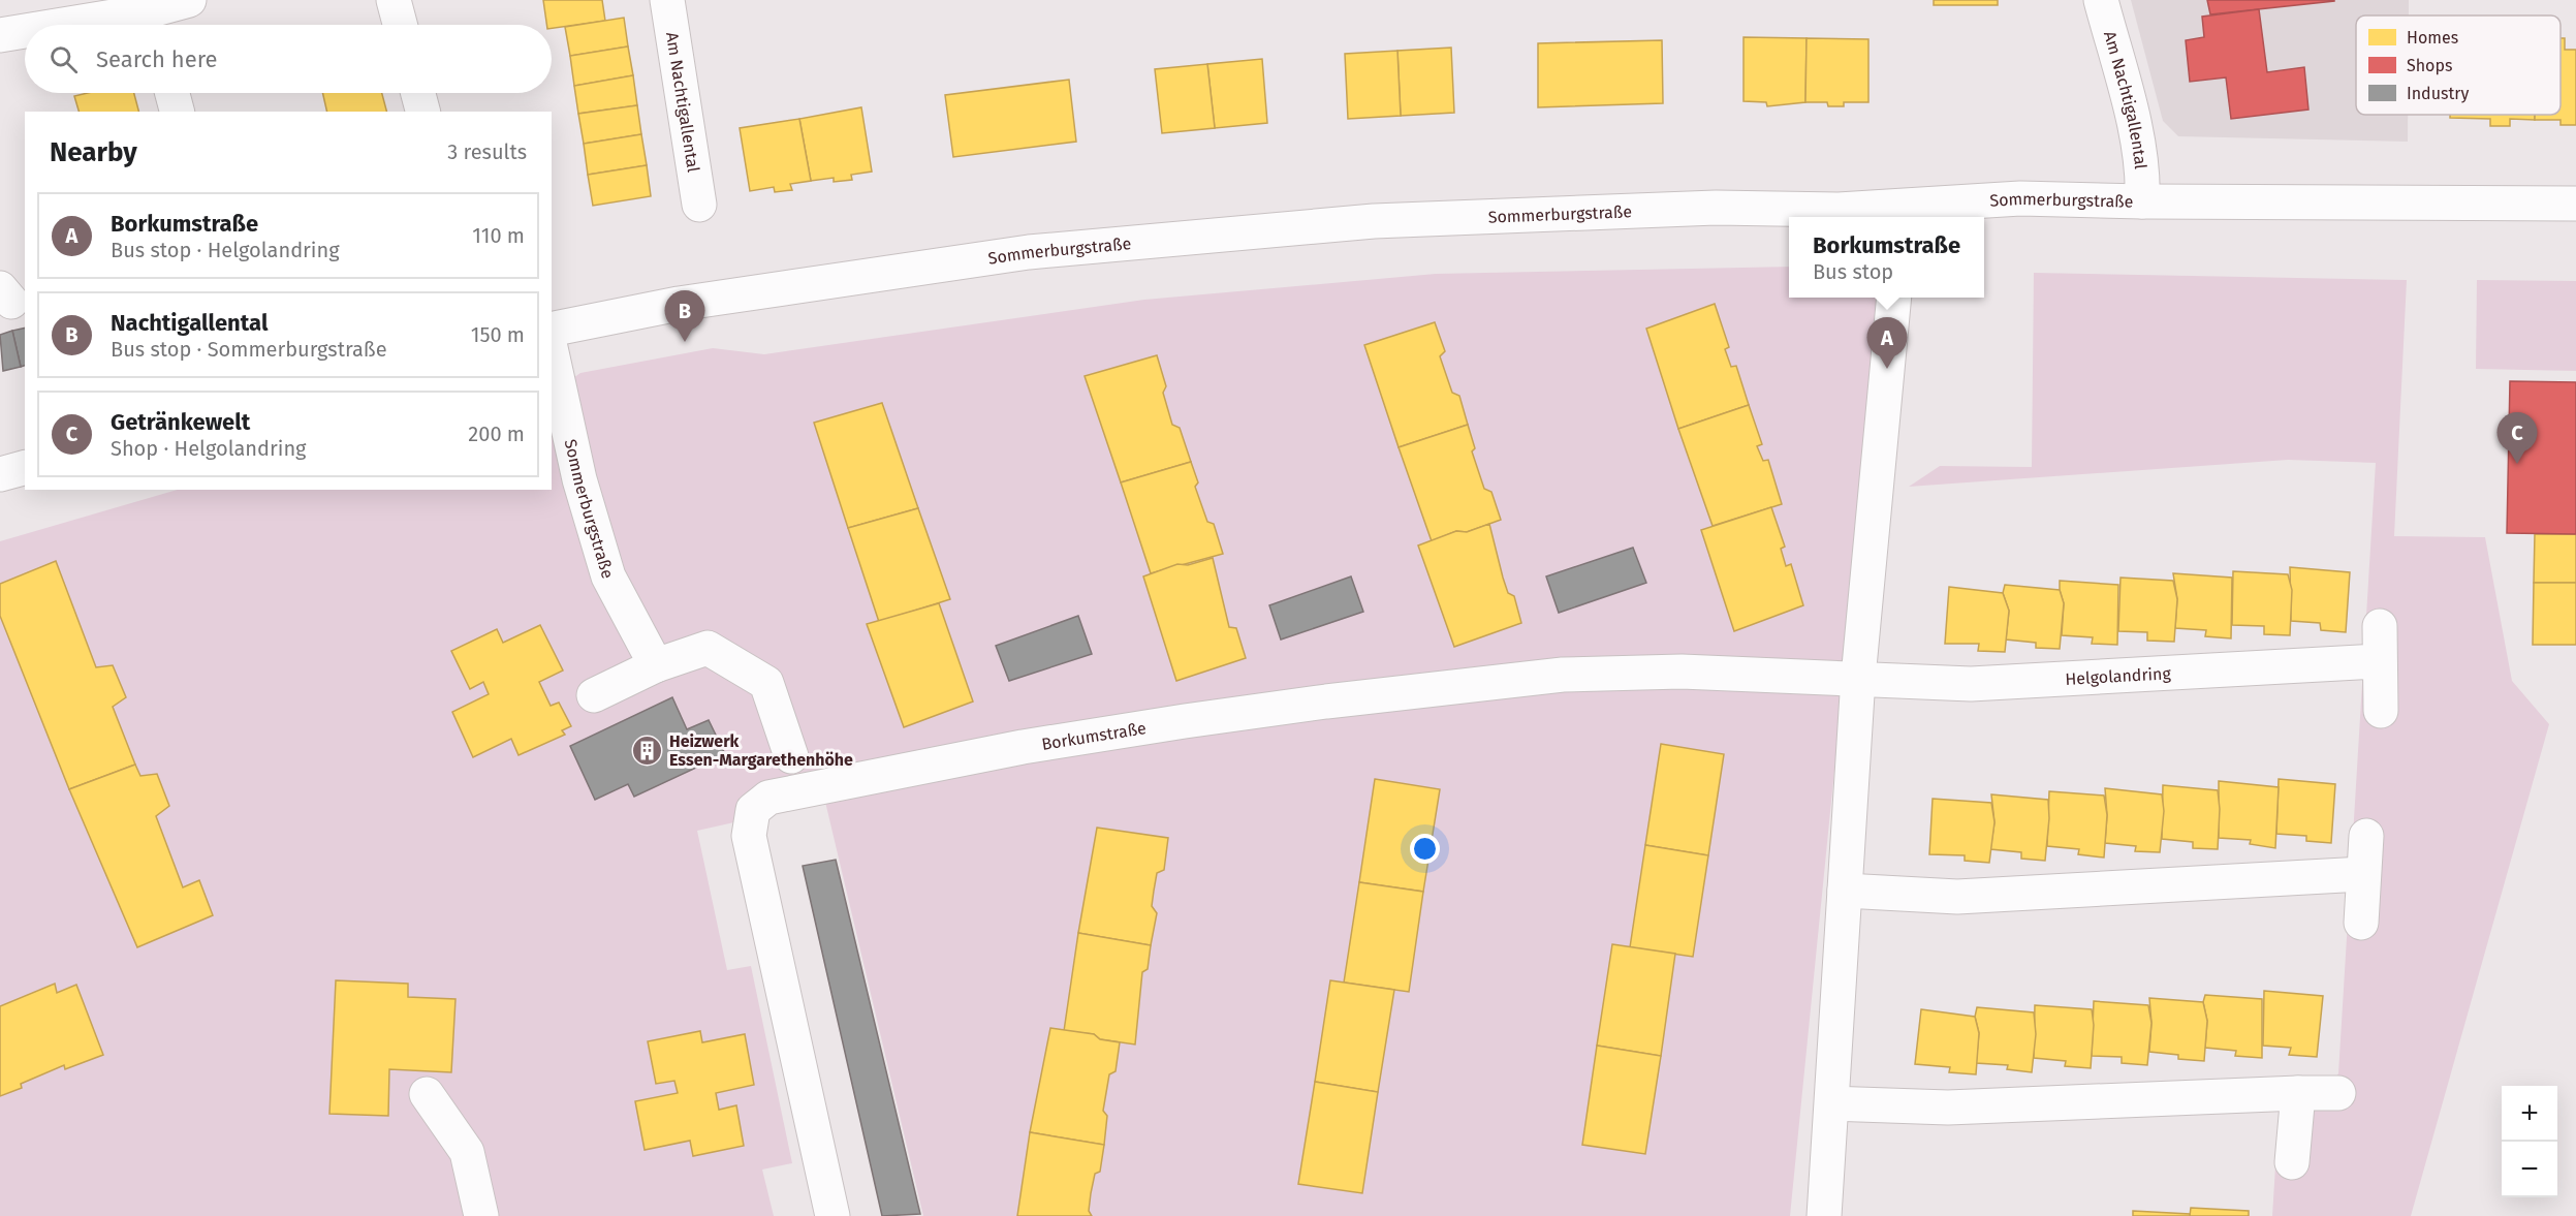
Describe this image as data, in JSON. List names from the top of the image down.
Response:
{
  "streets": {
    "street": [
      "Am Nachtigallental",
      "Sommerburgstraße",
      "Helgolandring",
      "Borkumstraße"
    ]
  },
  "crossings": [
    ["Am Nachtigallental", "Sommerburgstraße"],
    ["Helgolandring", "Borkumstraße"]
  ],
  "places": {
    "building": ["Heizwerk Essen-Margarethenhöhe"]
  },
  "legend": ["Homes", "Shops", "Industry"],
  "page": {
    "search": "Search here",
    "heading": ["Nearby", "3 results"],
    "list": [
      {
        "mark": "A",
        "name": "Borkumstraße",
        "note": "Bus stop · Helgolandring",
        "value": "110 m"
      },
      {
        "mark": "B",
        "name": "Nachtigallental",
        "note": "Bus stop · Sommerburgstraße",
        "value": "150 m"
      },
      {
        "mark": "C",
        "name": "Getränkewelt",
        "note": "Shop · Helgolandring",
        "value": "200 m"
      }
    ],
    "popup": ["Borkumstraße", "Bus stop"],
    "pins": ["B", "A", "C"],
    "map_buttons": ["+", "−"]
  }
}
